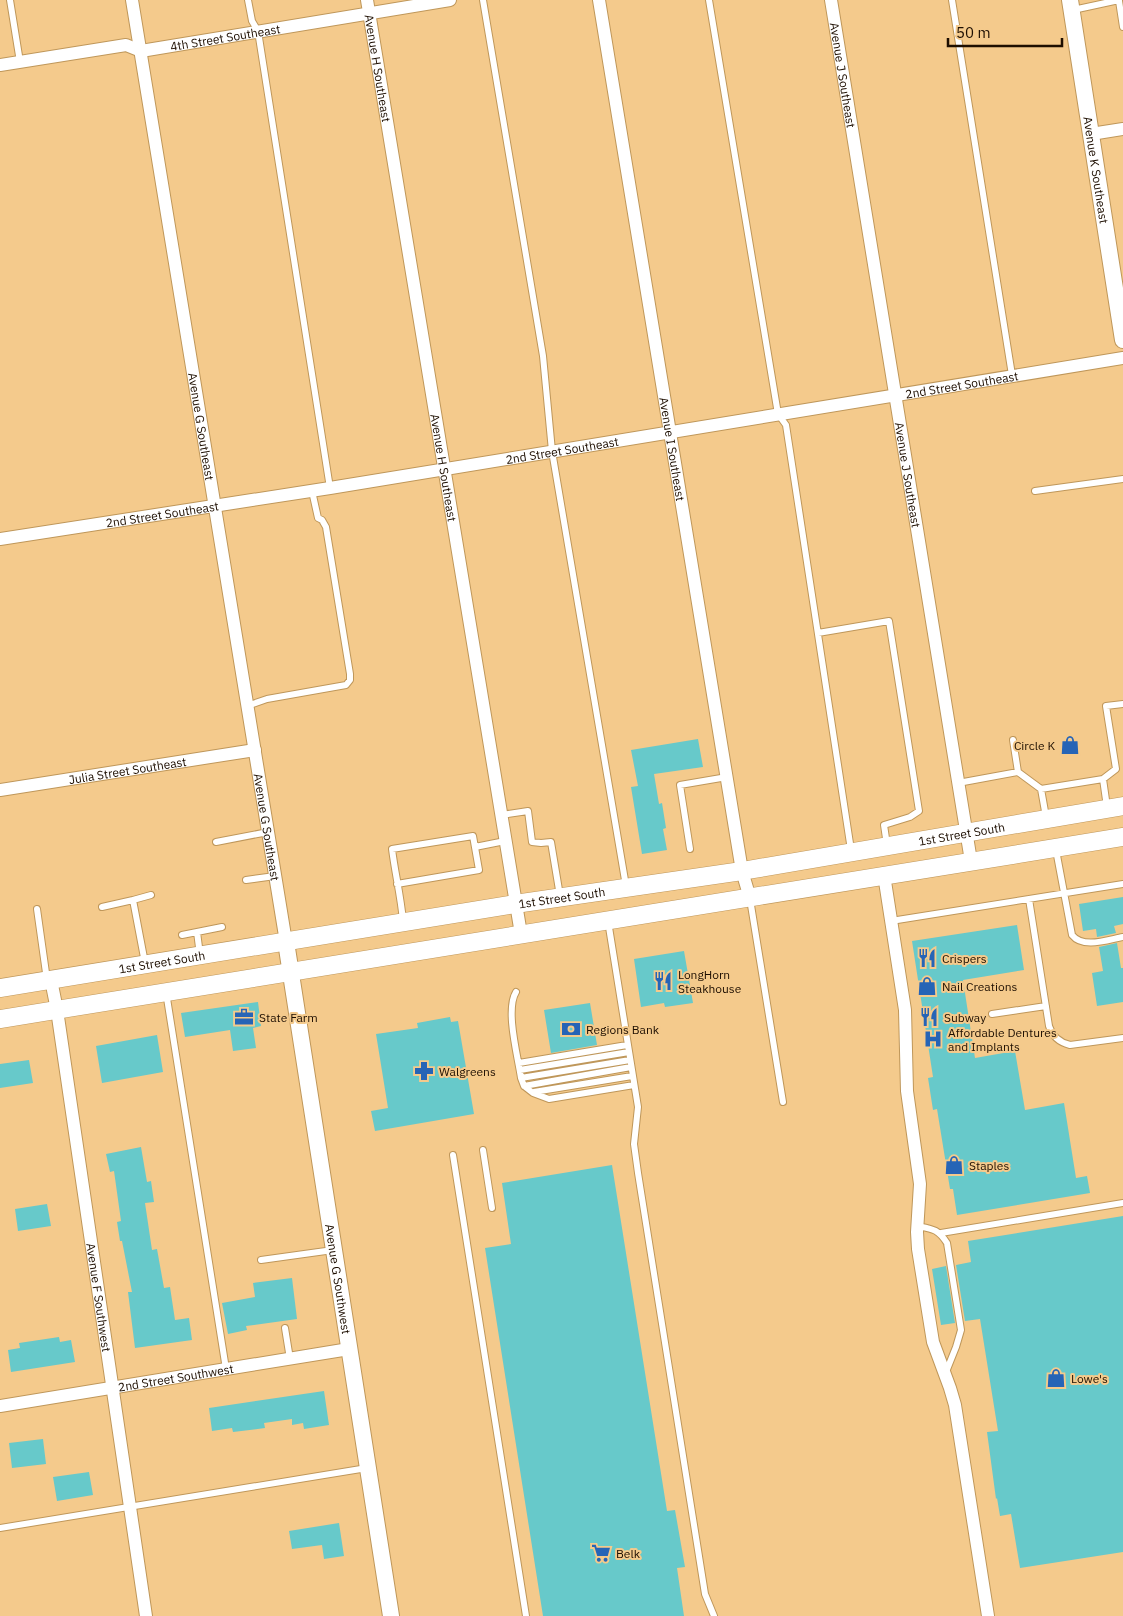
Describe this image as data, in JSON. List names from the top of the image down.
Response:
{
  "streets": {
    "main road": ["1st Street South"],
    "street": [
      "4th Street Southeast",
      "Avenue H Southeast",
      "Avenue J Southeast",
      "Avenue K Southeast",
      "2nd Street Southeast",
      "Avenue G Southeast",
      "Avenue I Southeast",
      "Julia Street Southeast",
      "Avenue G Southwest",
      "Avenue F Southwest",
      "2nd Street Southwest"
    ]
  },
  "crossings": [
    ["4th Street Southeast", "Avenue H Southeast"],
    ["4th Street Southeast", "Avenue G Southeast"],
    ["Avenue H Southeast", "2nd Street Southeast"],
    ["Avenue H Southeast", "1st Street South"],
    ["Avenue J Southeast", "2nd Street Southeast"],
    ["Avenue J Southeast", "1st Street South"],
    ["2nd Street Southeast", "Avenue G Southeast"],
    ["2nd Street Southeast", "Avenue I Southeast"],
    ["Avenue G Southeast", "Julia Street Southeast"],
    ["Avenue G Southeast", "1st Street South"],
    ["Avenue G Southeast", "Avenue G Southwest"],
    ["Avenue I Southeast", "1st Street South"],
    ["1st Street South", "Avenue G Southwest"],
    ["1st Street South", "Avenue F Southwest"],
    ["Avenue G Southwest", "2nd Street Southwest"],
    ["Avenue F Southwest", "2nd Street Southwest"]
  ],
  "places": {
    "shop": [
      "Circle K",
      "Nail Creations",
      "Staples",
      "Lowe's"
    ],
    "restaurant": ["Crispers", "LongHorn Steakhouse", "Subway"],
    "office": ["State Farm"],
    "bank": ["Regions Bank"],
    "hospital": ["Affordable Dentures and Implants"],
    "pharmacy": ["Walgreens"],
    "supermarket": ["Belk"]
  },
  "scale_bar": "50 m"
}
